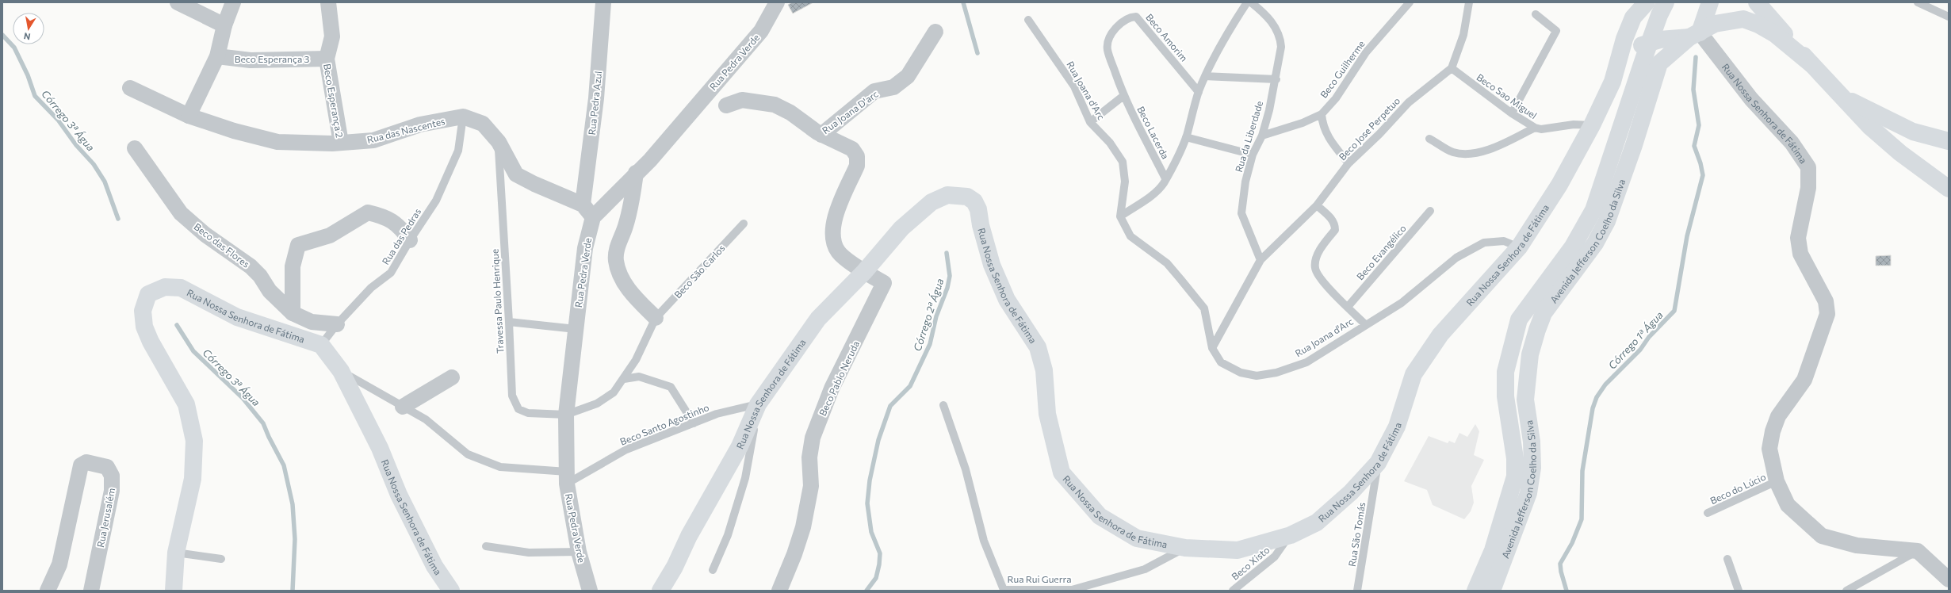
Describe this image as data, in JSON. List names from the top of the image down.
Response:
{
  "streets": {
    "street": [
      "Beco Esperança 3",
      "Rua Pedra Verde",
      "Beco Esperança 2",
      "Rua Pedra Azul",
      "Rua Joana D'arc",
      "Rua Nossa Senhora de Fátima",
      "Rua das Nascentes",
      "Avenida Jefferson Coelho da Silva",
      "Beco das Flores",
      "Beco Pablo Neruda",
      "Rua Jerusalém"
    ],
    "lane": [
      "Beco Amorim",
      "Beco Guilherme",
      "Rua Joana d'Arc",
      "Beco Sao Miguel",
      "Beco Jose Perpetuo",
      "Beco Lacerda",
      "Rua da Liberdade",
      "Rua das Pedras",
      "Beco Evangélico",
      "Beco São Carlos",
      "Travessa Paulo Henrique",
      "Beco Santo Agostinho",
      "Beco do Lúcio",
      "Rua São Tomás",
      "Beco Xisto",
      "Rua Rui Guerra"
    ]
  },
  "crossings": [
    ["Beco Amorim", "Beco Lacerda"],
    ["Beco Esperança 3", "Beco Esperança 2"],
    ["Rua Pedra Verde", "Beco São Carlos"],
    ["Rua Pedra Verde", "Travessa Paulo Henrique"],
    ["Rua Pedra Verde", "Beco Santo Agostinho"],
    ["Beco Guilherme", "Rua da Liberdade"],
    ["Rua Joana d'Arc", "Rua Nossa Senhora de Fátima"],
    ["Beco Sao Miguel", "Rua Nossa Senhora de Fátima"],
    ["Beco Sao Miguel", "Beco Jose Perpetuo"],
    ["Beco Esperança 2", "Rua das Nascentes"],
    ["Rua Nossa Senhora de Fátima", "Rua das Pedras"],
    ["Rua Nossa Senhora de Fátima", "Avenida Jefferson Coelho da Silva"],
    ["Rua Nossa Senhora de Fátima", "Beco Pablo Neruda"],
    ["Rua Nossa Senhora de Fátima", "Beco Santo Agostinho"],
    ["Rua Nossa Senhora de Fátima", "Beco do Lúcio"],
    ["Rua Nossa Senhora de Fátima", "Rua São Tomás"],
    ["Rua Nossa Senhora de Fátima", "Beco Xisto"],
    ["Rua Nossa Senhora de Fátima", "Rua Rui Guerra"],
    ["Beco Jose Perpetuo", "Rua da Liberdade"],
    ["Rua das Nascentes", "Rua das Pedras"],
    ["Rua das Pedras", "Beco das Flores"],
    ["Beco São Carlos", "Travessa Paulo Henrique"]
  ],
  "water": ["Córrego 3ª Água", "Córrego 2ª Água", "Córrego 1ª Água"],
  "north": "bottom"
}
